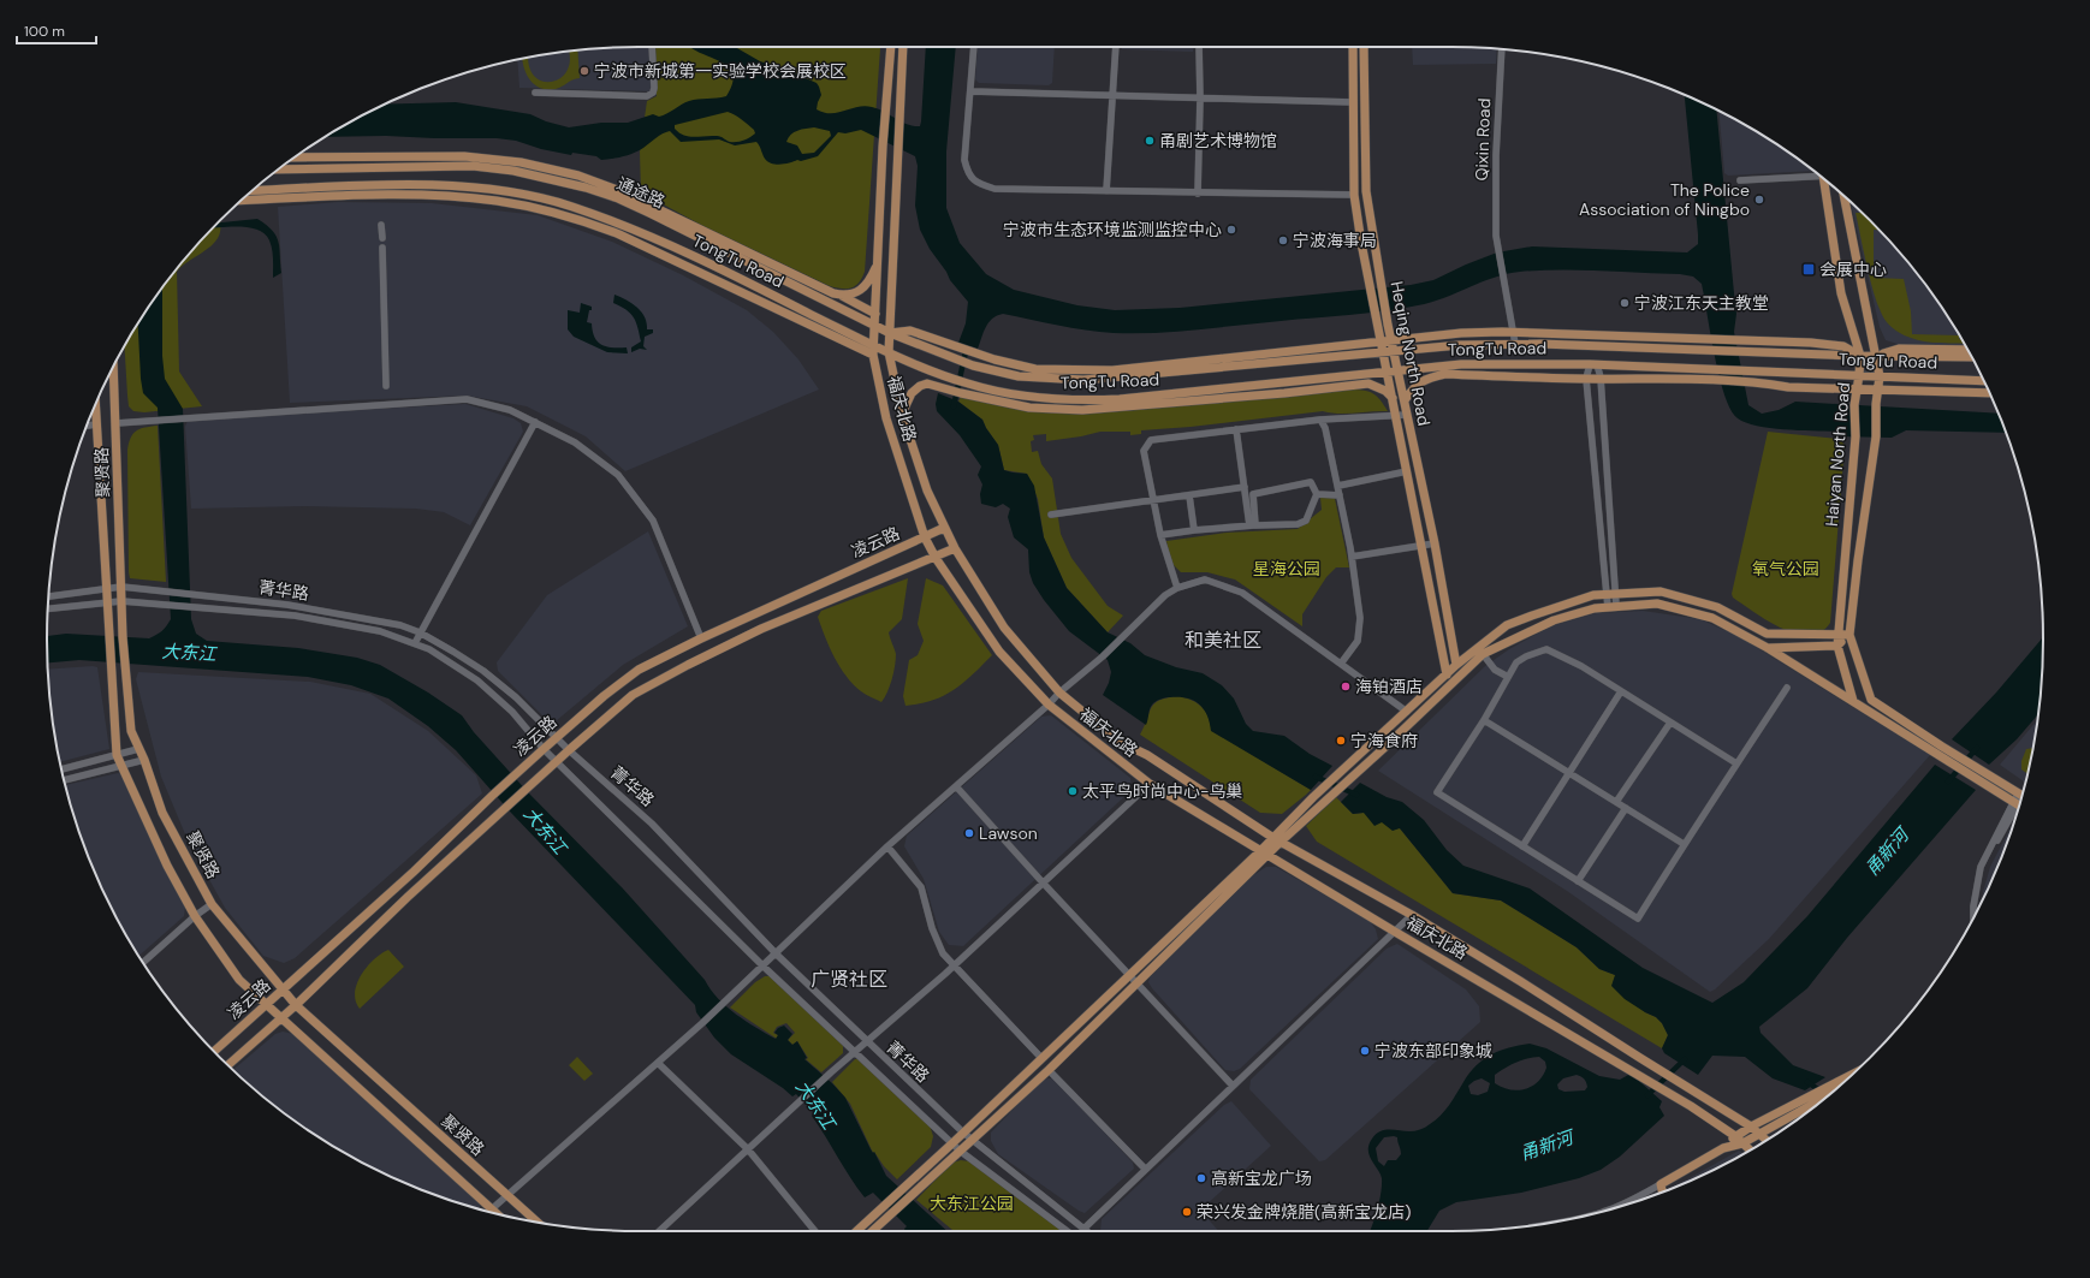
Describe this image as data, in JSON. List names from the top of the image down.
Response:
{
  "streets": {
    "main road": [
      "通途路",
      "TongTu Road",
      "Heqing North Road",
      "福庆北路",
      "Haiyan North Road",
      "聚贤路",
      "凌云路"
    ],
    "street": ["Qixin Road", "菁华路"]
  },
  "crossings": [
    ["Qixin Road", "TongTu Road"],
    ["通途路", "TongTu Road"],
    ["通途路", "福庆北路"],
    ["TongTu Road", "Heqing North Road"],
    ["TongTu Road", "福庆北路"],
    ["TongTu Road", "Haiyan North Road"],
    ["福庆北路", "凌云路"],
    ["聚贤路", "凌云路"],
    ["聚贤路", "菁华路"],
    ["凌云路", "菁华路"]
  ],
  "districts": ["和美社区", "广贤社区"],
  "water": ["大东江", "甬新河"],
  "parks": ["星海公园", "氧气公园", "大东江公园"],
  "places": {
    "other": [
      "宁波市新城第一实验学校会展校区",
      "甬剧艺术博物馆",
      "The Police Association of Ningbo",
      "宁波市生态环境监测监控中心",
      "宁波海事局",
      "宁波江东天主教堂",
      "海铂酒店",
      "宁海食府",
      "太平鸟时尚中心-鸟巢",
      "Lawson",
      "宁波东部印象城",
      "高新宝龙广场",
      "荣兴发金牌烧腊(高新宝龙店)"
    ],
    "transit": ["会展中心"]
  },
  "scale_bar": "100 m"
}
